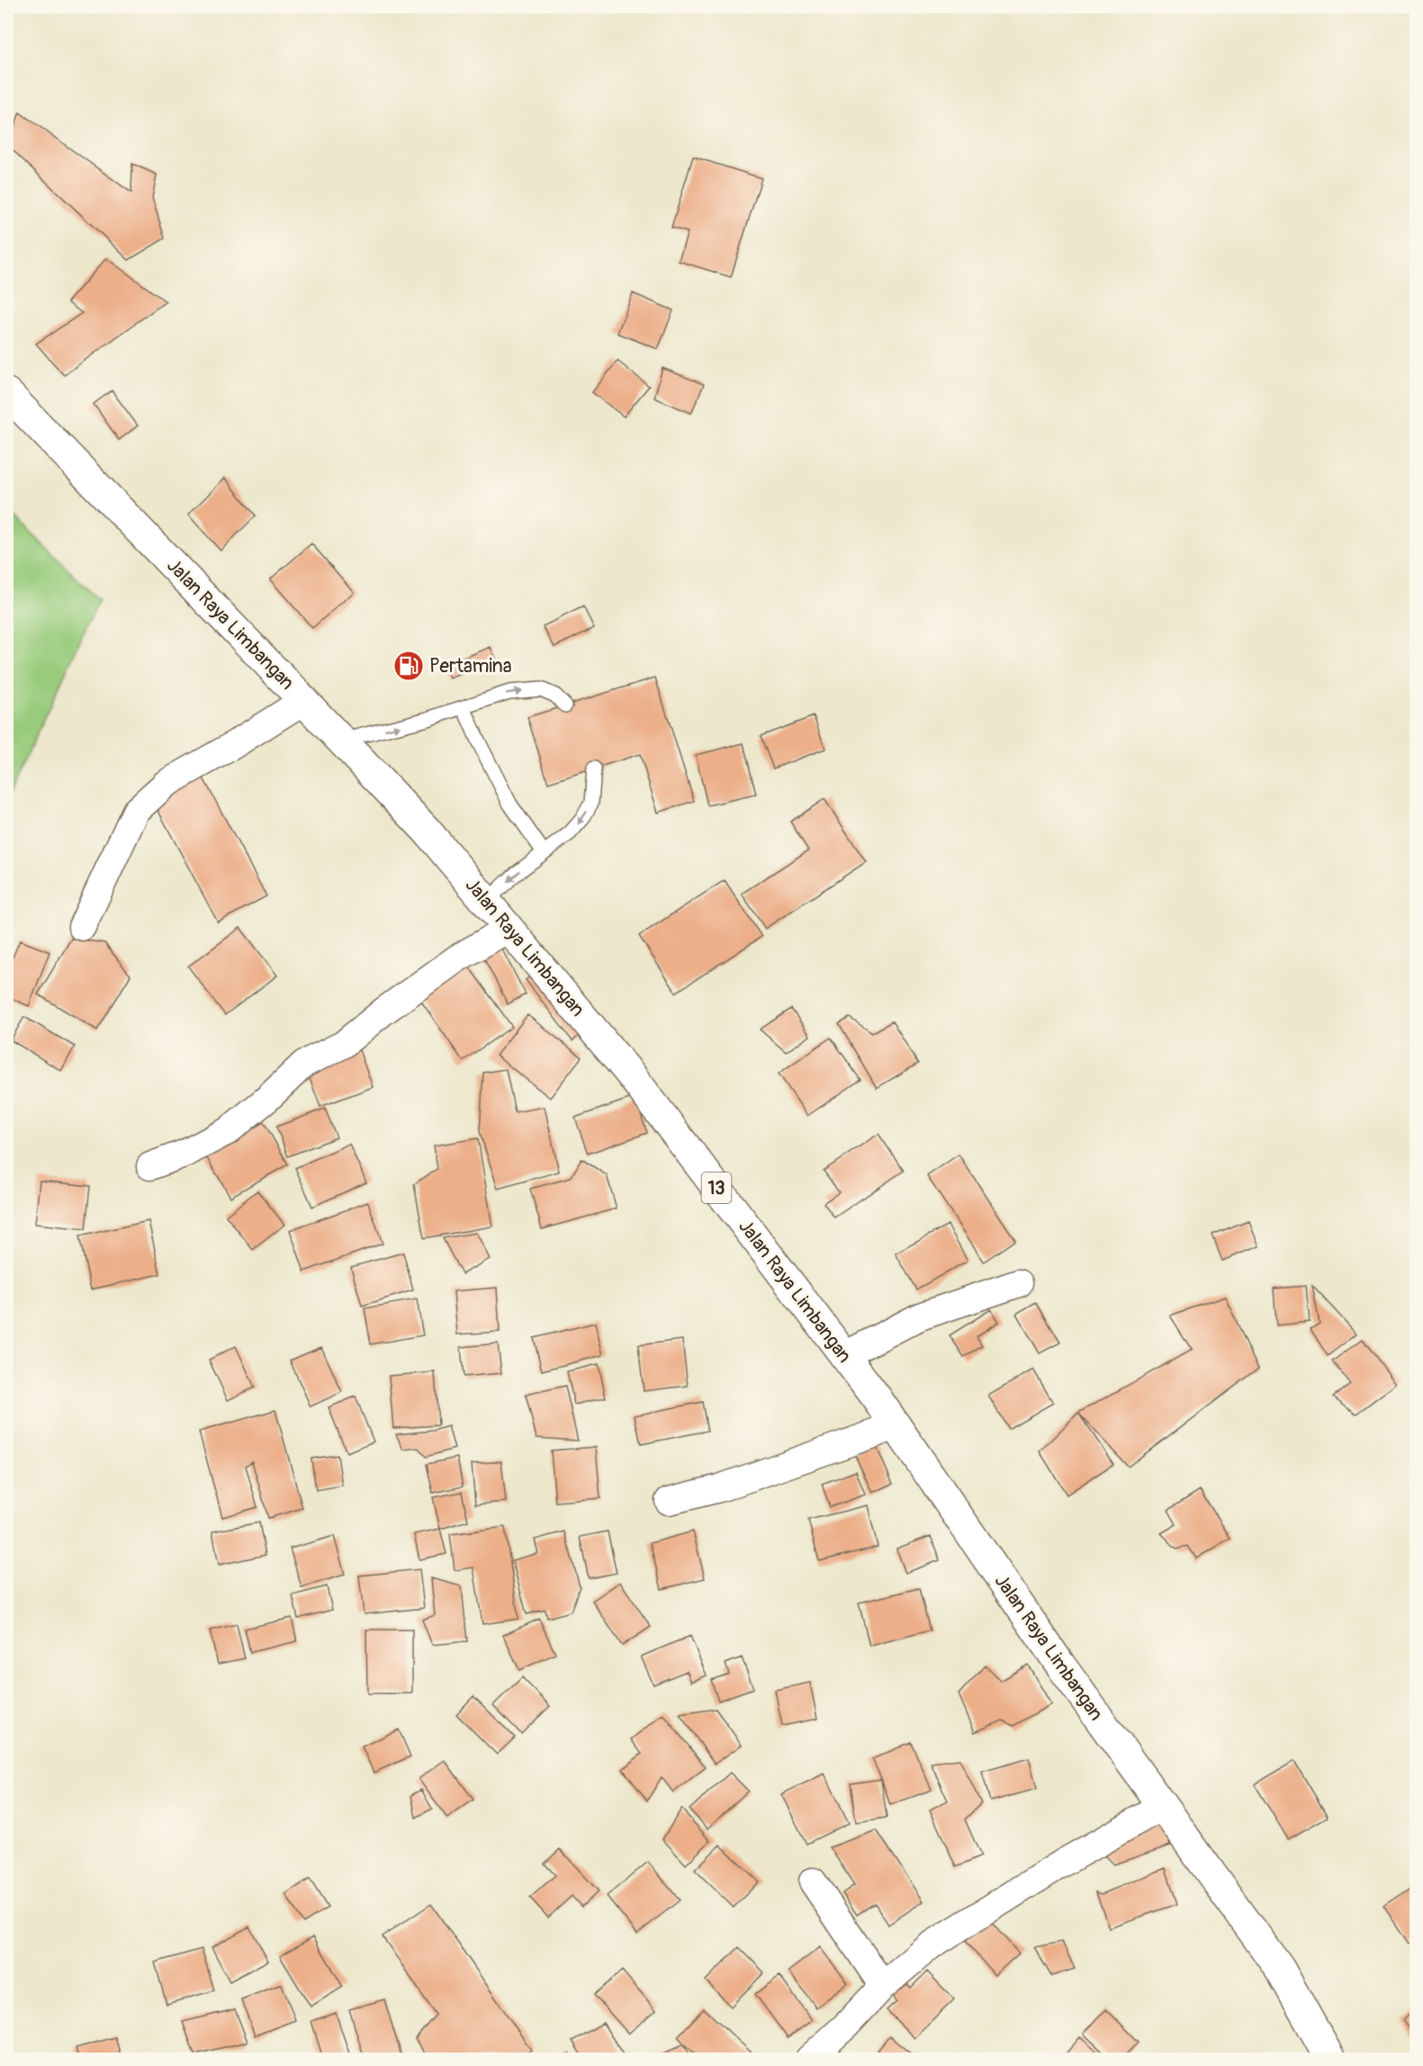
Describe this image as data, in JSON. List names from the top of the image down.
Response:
{
  "streets": {
    "highway": ["Jalan Raya Limbangan", "13"]
  },
  "places": {
    "fuel station": ["Pertamina"]
  }
}
